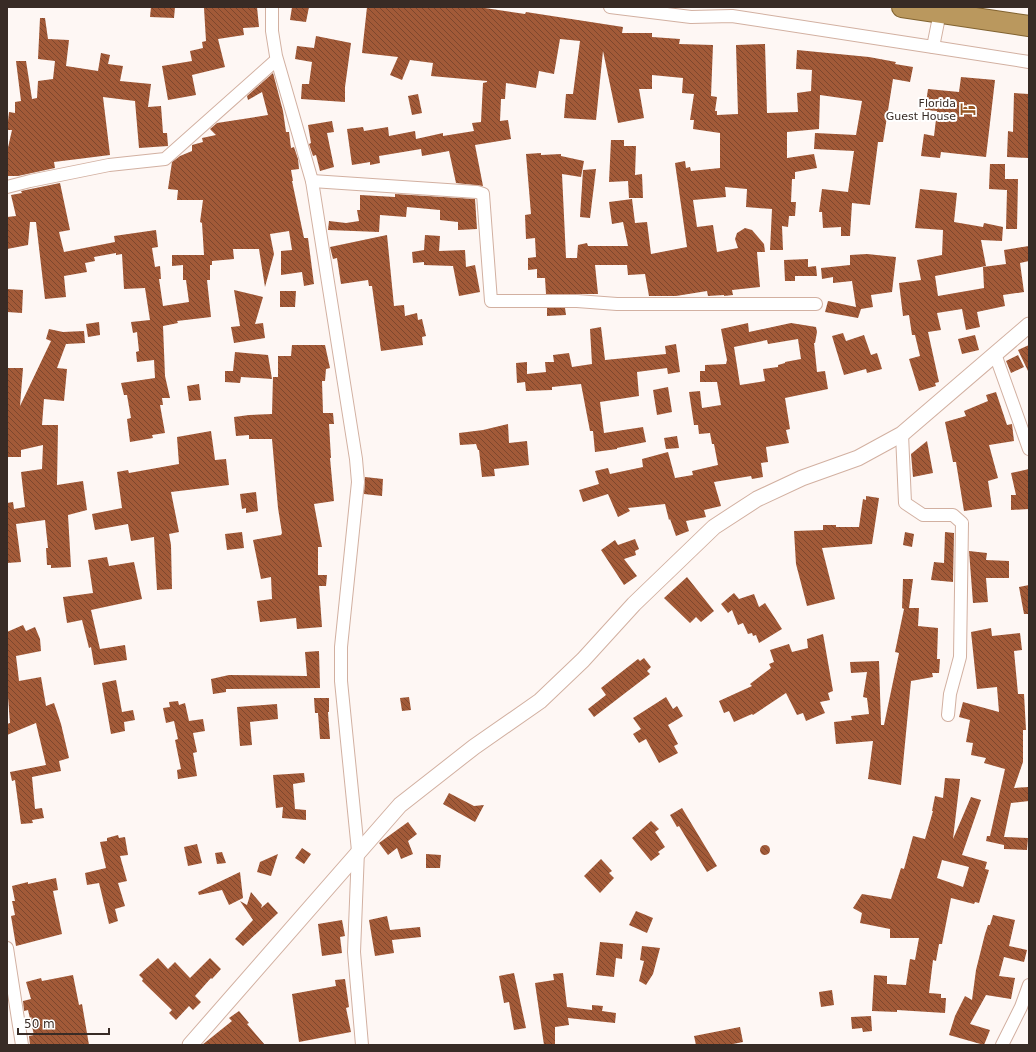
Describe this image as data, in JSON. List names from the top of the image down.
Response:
{
  "places": {
    "hotel": ["Florida Guest House"]
  },
  "scale_bar": "50 m"
}
